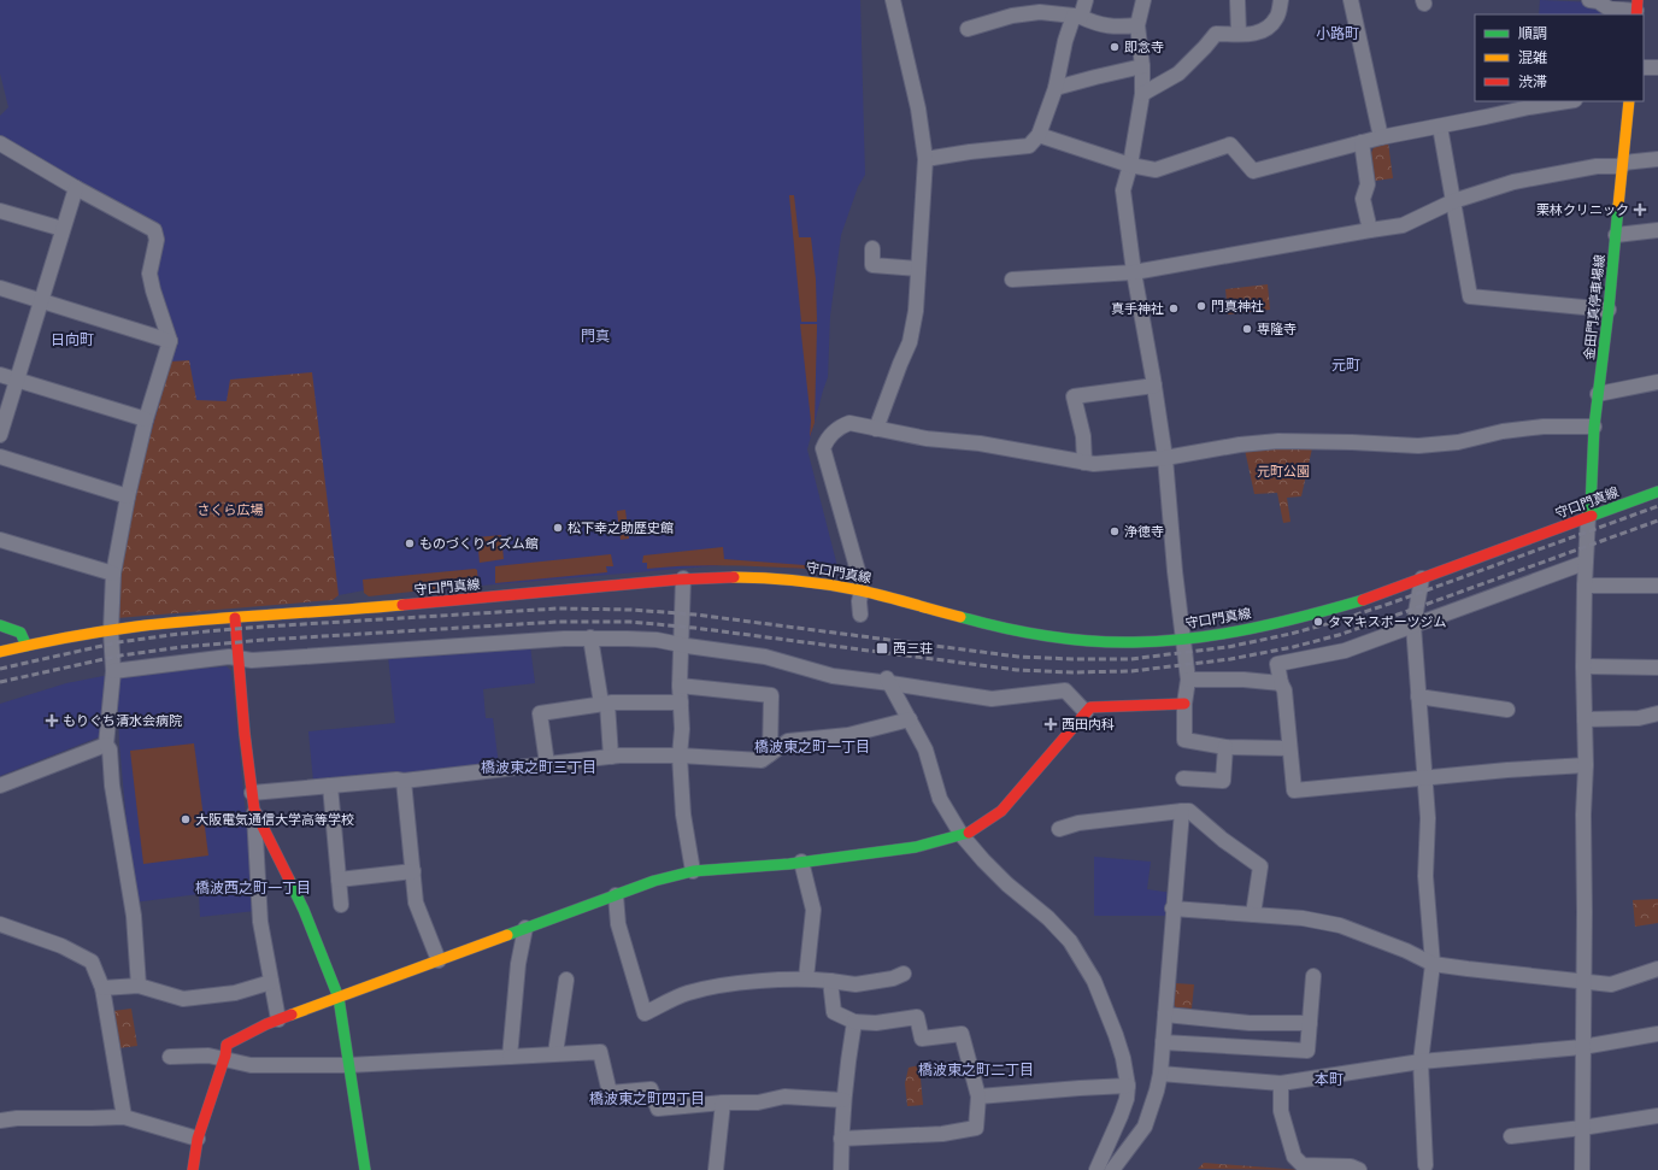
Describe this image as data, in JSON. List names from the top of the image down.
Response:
{
  "streets": {
    "main road": ["金田門真停車場線", "守口門真線"]
  },
  "crossings": [
    ["金田門真停車場線", "守口門真線"]
  ],
  "districts": [
    "小路町",
    "門真",
    "日向町",
    "元町",
    "橋波東之町一丁目",
    "橋波東之町三丁目",
    "橋波西之町一丁目",
    "橋波東之町二丁目",
    "本町",
    "橋波東之町四丁目"
  ],
  "parks": ["元町公園", "さくら広場"],
  "places": {
    "other": [
      "即念寺",
      "門真神社",
      "真手神社",
      "専隆寺",
      "松下幸之助歴史館",
      "浄徳寺",
      "ものづくりイズム館",
      "タマキスポーツジム",
      "大阪電気通信大学高等学校"
    ],
    "health": ["栗林クリニック", "もりぐち清水会病院", "西田内科"],
    "transit": ["西三荘"]
  },
  "legend": ["順調", "混雑", "渋滞"]
}
